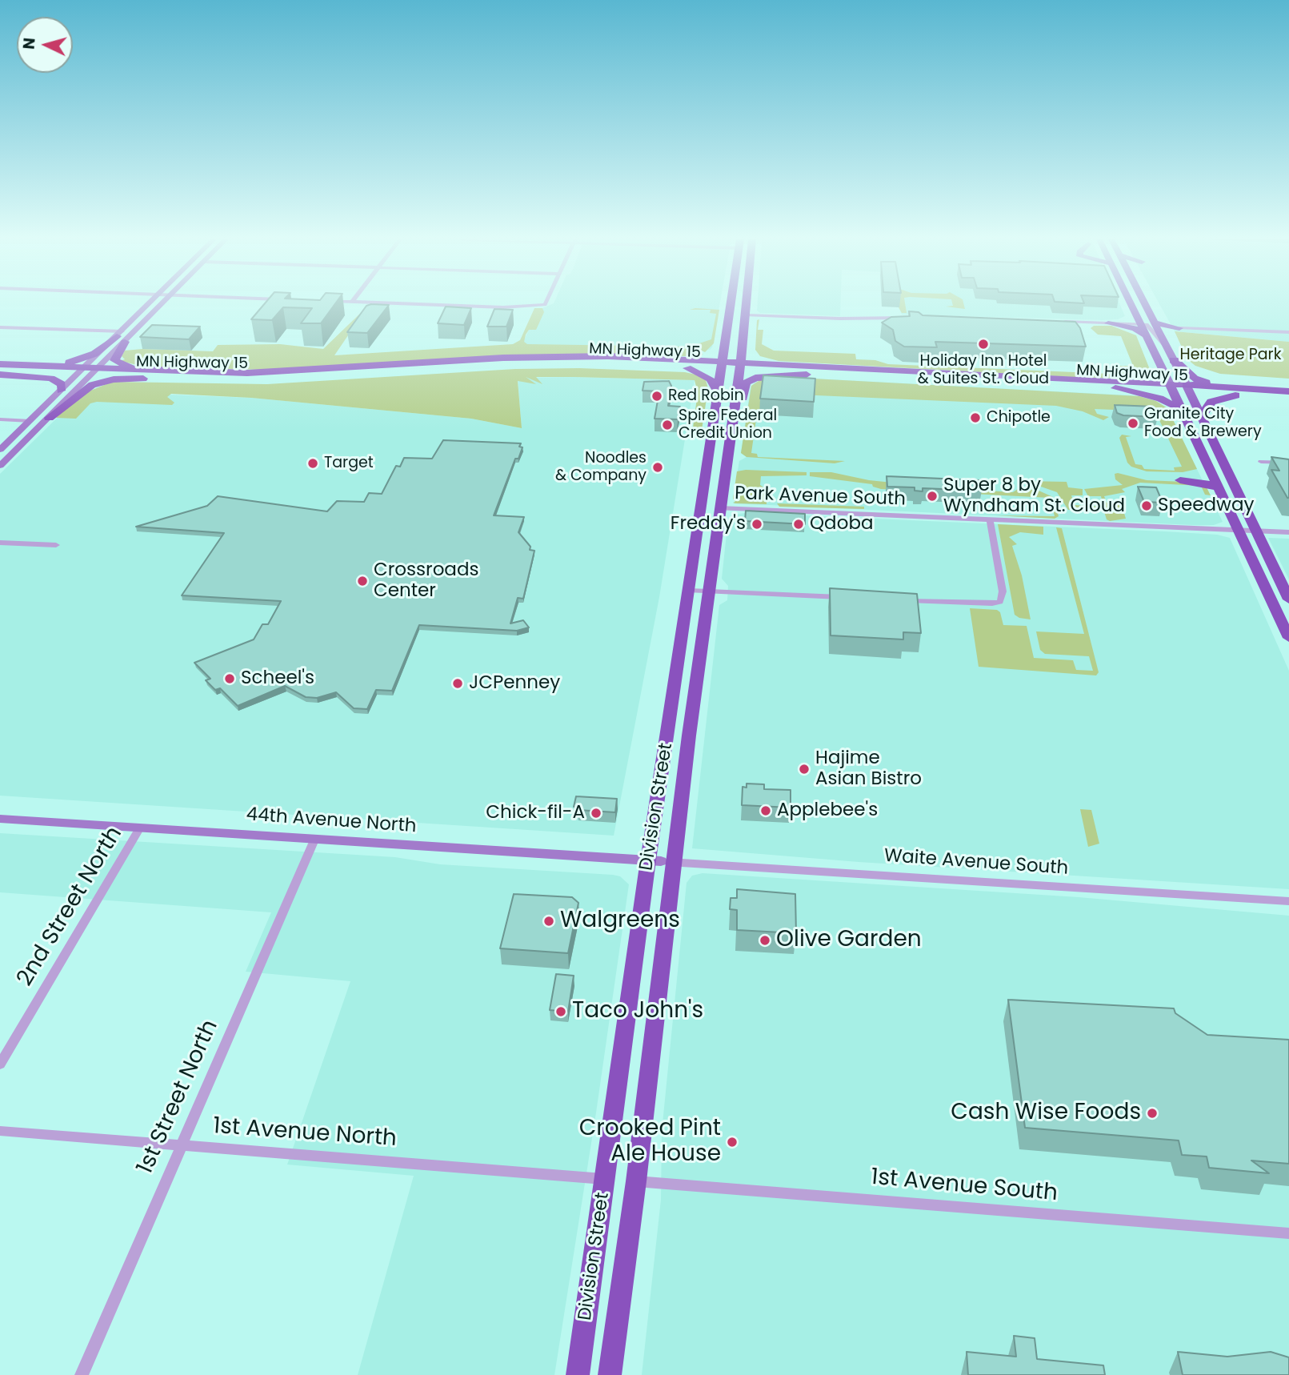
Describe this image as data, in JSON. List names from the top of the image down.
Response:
{
  "streets": {
    "highway": ["MN Highway 15", "Division Street"],
    "main road": ["44th Avenue North"],
    "street": [
      "Park Avenue South",
      "Waite Avenue South",
      "2nd Street North",
      "1st Street North",
      "1st Avenue North",
      "1st Avenue South"
    ]
  },
  "crossings": [
    ["MN Highway 15", "Division Street"],
    ["Park Avenue South", "Division Street"],
    ["Division Street", "44th Avenue North"],
    ["Division Street", "Waite Avenue South"],
    ["Division Street", "1st Avenue North"],
    ["Division Street", "1st Avenue South"],
    ["44th Avenue North", "Waite Avenue South"],
    ["44th Avenue North", "2nd Street North"],
    ["44th Avenue North", "1st Street North"],
    ["1st Street North", "1st Avenue North"]
  ],
  "parks": ["Heritage Park"],
  "places": [
    "Holiday Inn Hotel & Suites St. Cloud",
    "Red Robin",
    "Chipotle",
    "Granite City Food & Brewery",
    "Spire Federal Credit Union",
    "Target",
    "Noodles & Company",
    "Super 8 by Wyndham St. Cloud",
    "Speedway",
    "Freddy's",
    "Qdoba",
    "Crossroads Center",
    "Scheel's",
    "JCPenney",
    "Hajime Asian Bistro",
    "Applebee's",
    "Chick-fil-A",
    "Walgreens",
    "Olive Garden",
    "Taco John's",
    "Cash Wise Foods",
    "Crooked Pint Ale House"
  ],
  "north": "left"
}
